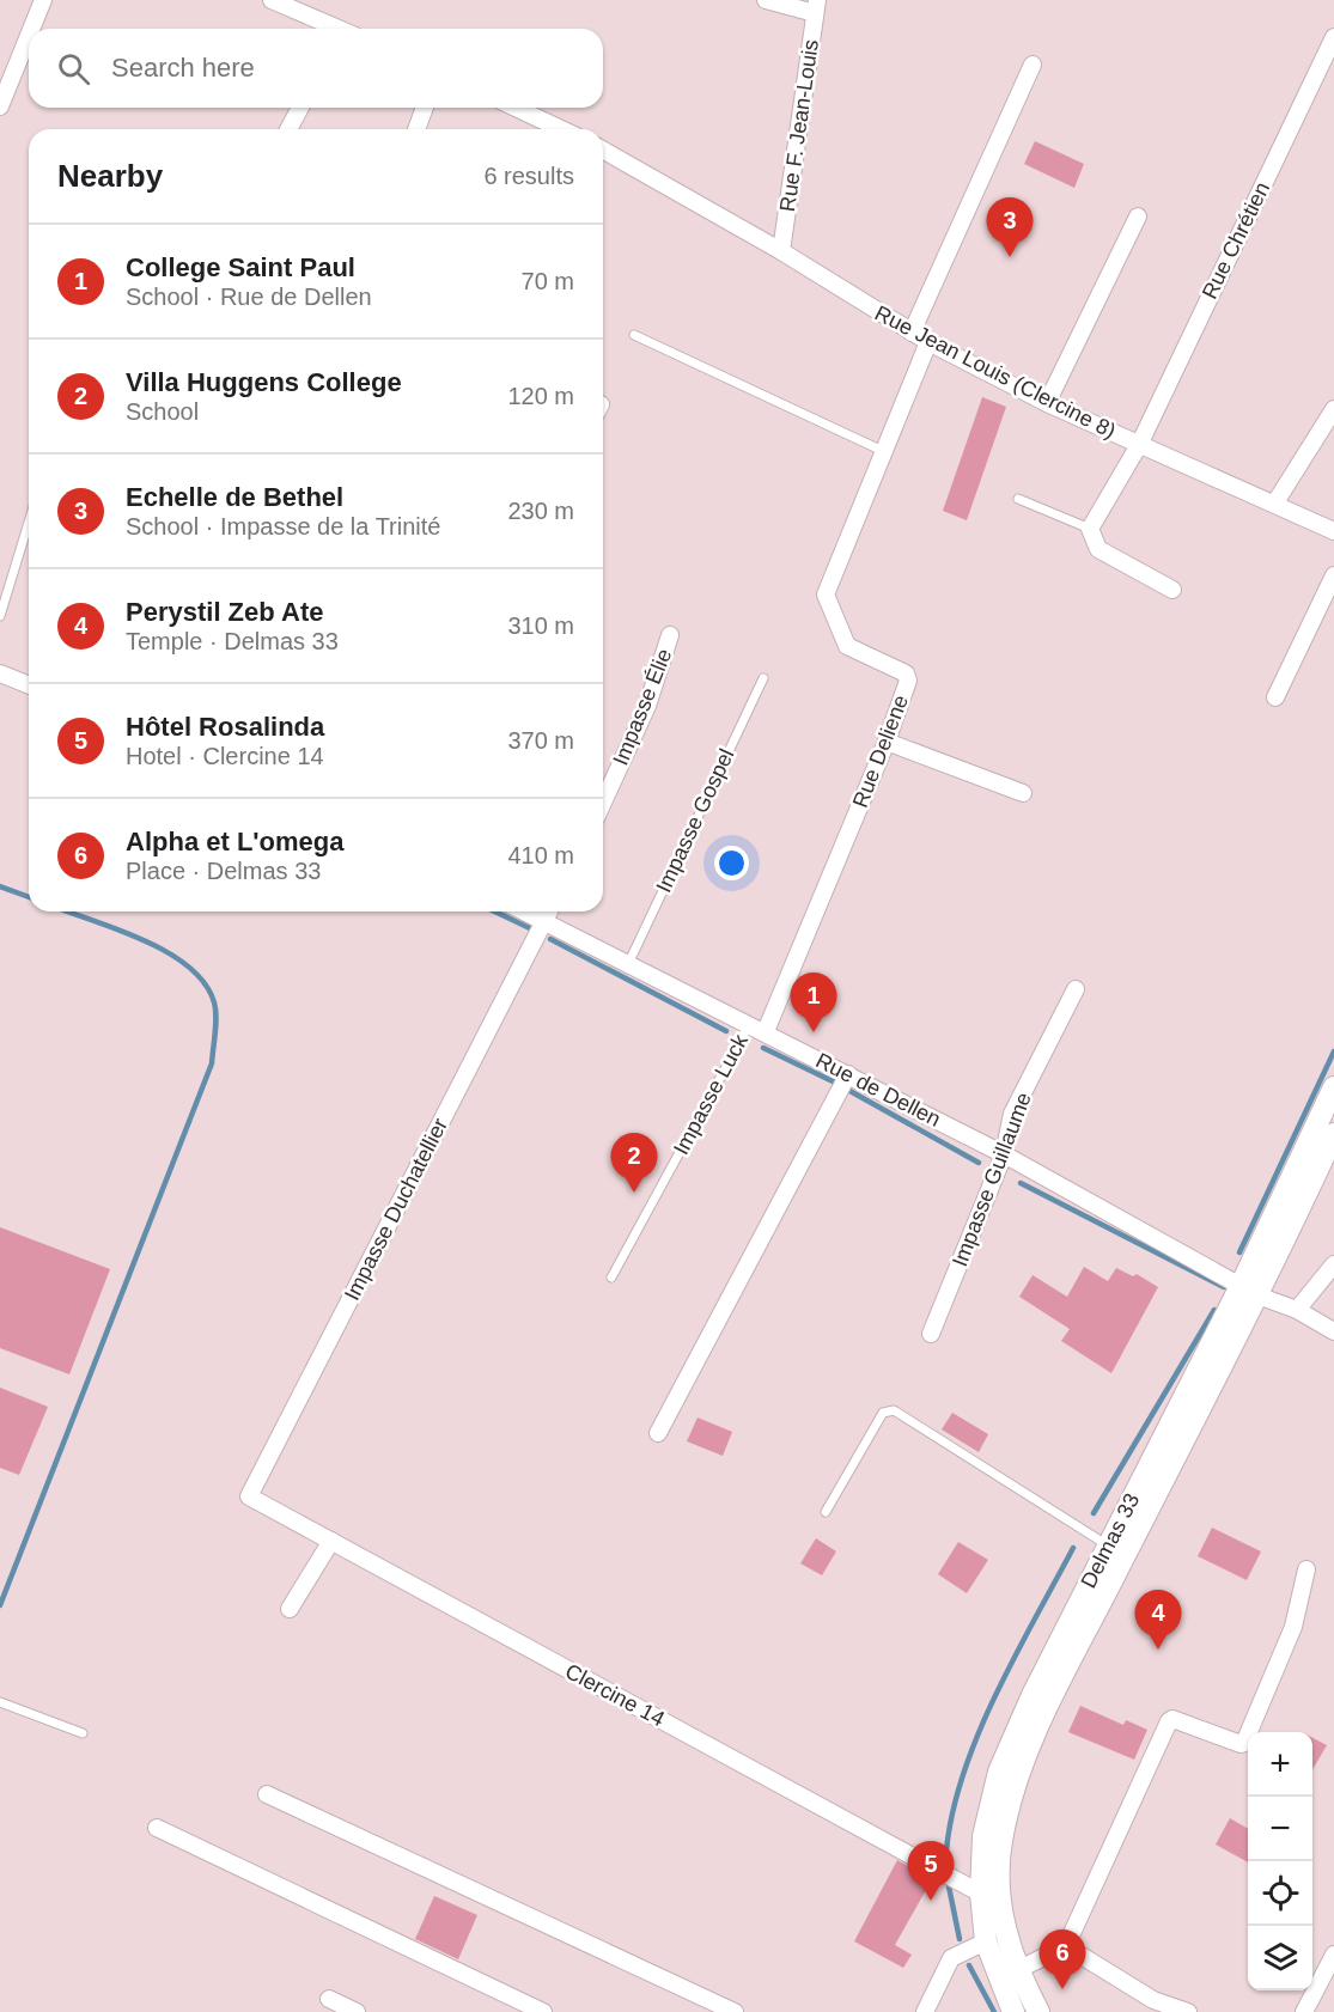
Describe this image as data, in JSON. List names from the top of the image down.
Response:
{
  "streets": {
    "main road": ["Delmas 33"],
    "street": [
      "Rue F. Jean-Louis",
      "Rue Chrétien",
      "Rue Jean Louis (Clercine 8)",
      "Impasse Élie",
      "Rue Deliene",
      "Rue de Dellen",
      "Impasse Guillaume",
      "Impasse Duchatellier",
      "Clercine 14"
    ],
    "lane": ["Impasse Gospel", "Impasse Luck"]
  },
  "crossings": [
    ["Rue F. Jean-Louis", "Rue Jean Louis (Clercine 8)"],
    ["Rue Chrétien", "Rue Jean Louis (Clercine 8)"],
    ["Rue Jean Louis (Clercine 8)", "Rue Deliene"],
    ["Rue Deliene", "Rue de Dellen"],
    ["Impasse Gospel", "Rue de Dellen"],
    ["Rue de Dellen", "Impasse Luck"],
    ["Rue de Dellen", "Impasse Guillaume"],
    ["Rue de Dellen", "Impasse Duchatellier"],
    ["Rue de Dellen", "Delmas 33"],
    ["Impasse Duchatellier", "Clercine 14"],
    ["Delmas 33", "Clercine 14"]
  ],
  "page": {
    "search": "Search here",
    "heading": ["Nearby", "6 results"],
    "pins": [
      "3",
      "1",
      "2",
      "4",
      "5",
      "6"
    ],
    "list": [
      {
        "mark": "1",
        "name": "College Saint Paul",
        "note": "School · Rue de Dellen",
        "value": "70 m"
      },
      {
        "mark": "2",
        "name": "Villa Huggens College",
        "note": "School",
        "value": "120 m"
      },
      {
        "mark": "3",
        "name": "Echelle de Bethel",
        "note": "School · Impasse de la Trinité",
        "value": "230 m"
      },
      {
        "mark": "4",
        "name": "Perystil Zeb Ate",
        "note": "Temple · Delmas 33",
        "value": "310 m"
      },
      {
        "mark": "5",
        "name": "Hôtel Rosalinda",
        "note": "Hotel · Clercine 14",
        "value": "370 m"
      },
      {
        "mark": "6",
        "name": "Alpha et L'omega",
        "note": "Place · Delmas 33",
        "value": "410 m"
      }
    ],
    "map_buttons": ["+", "−"]
  }
}
